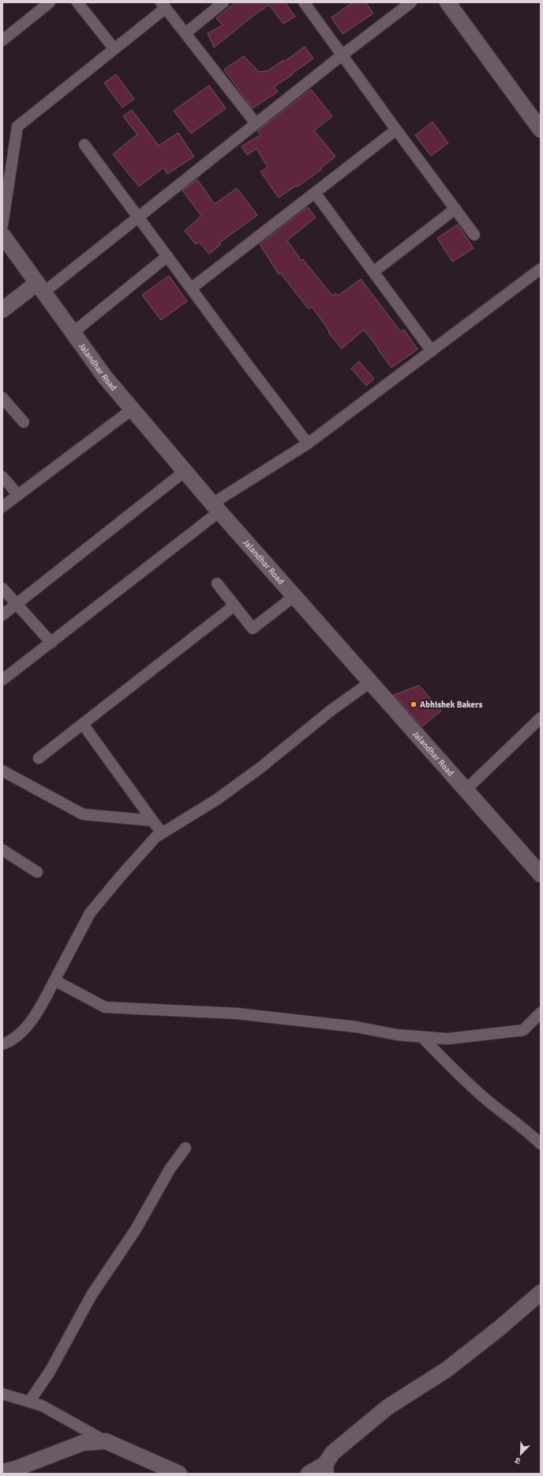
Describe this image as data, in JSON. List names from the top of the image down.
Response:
{
  "streets": {
    "main road": ["Jalandhar Road"]
  },
  "places": ["Abhishek Bakers"],
  "north": "bottom left"
}
